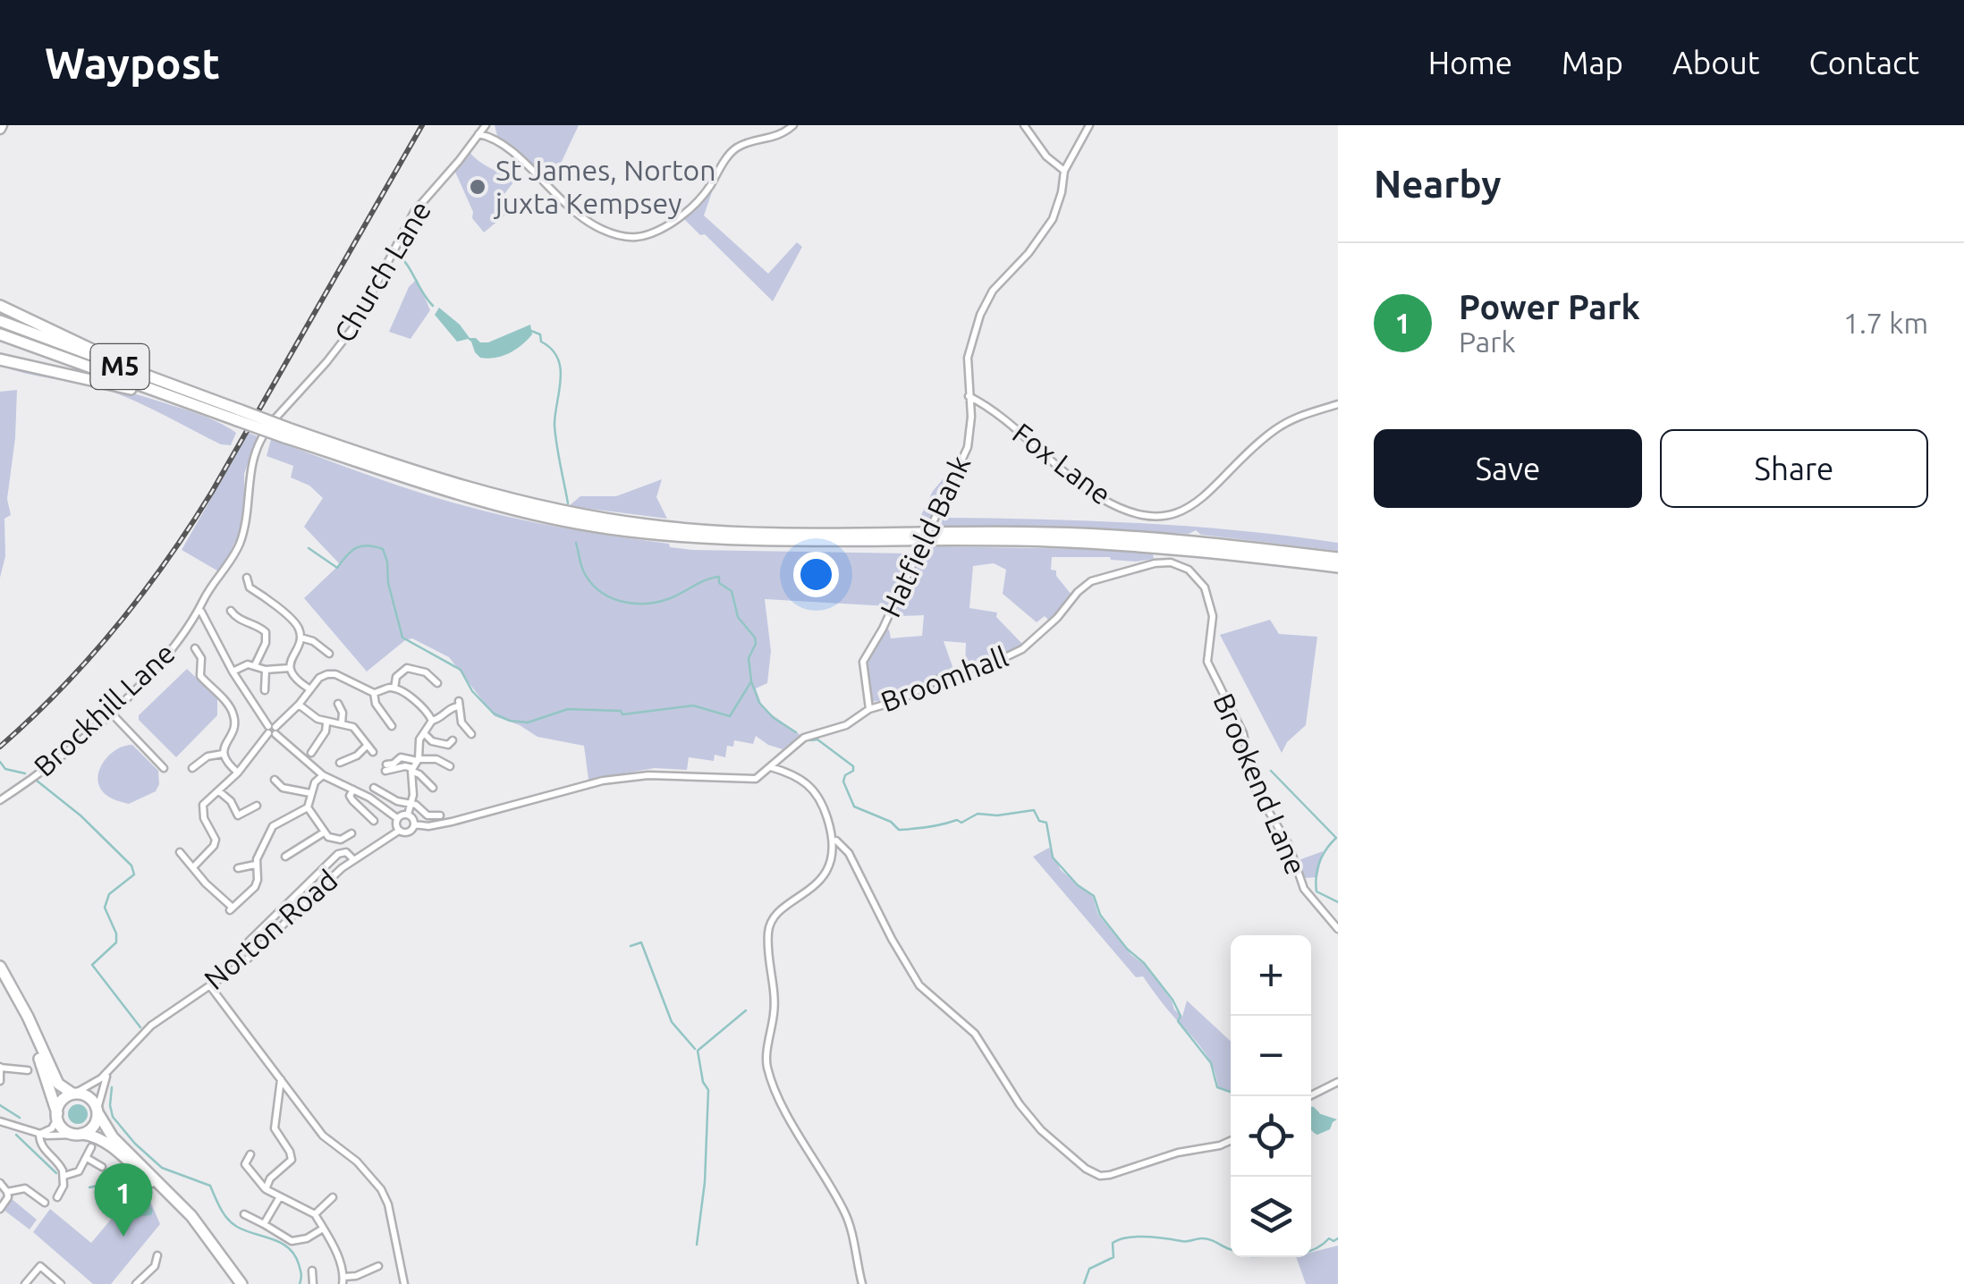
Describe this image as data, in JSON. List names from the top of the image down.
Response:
{
  "streets": {
    "highway": ["M5"],
    "street": [
      "Church Lane",
      "Fox Lane",
      "Hatfield Bank",
      "Broomhall",
      "Brockhill Lane",
      "Brookend Lane",
      "Norton Road"
    ]
  },
  "crossings": [
    ["Church Lane", "Brockhill Lane"],
    ["Fox Lane", "Hatfield Bank"],
    ["Hatfield Bank", "Broomhall"],
    ["Broomhall", "Brookend Lane"]
  ],
  "places": ["St James, Norton juxta Kempsey"],
  "page": {
    "header": "Waypost",
    "nav": [
      "Home",
      "Map",
      "About",
      "Contact"
    ],
    "heading": "Nearby",
    "list": [
      {
        "mark": "1",
        "name": "Power Park",
        "note": "Park",
        "value": "1.7 km"
      }
    ],
    "buttons": ["Save", "Share"],
    "map_buttons": ["+", "−"],
    "pins": "1"
  }
}
